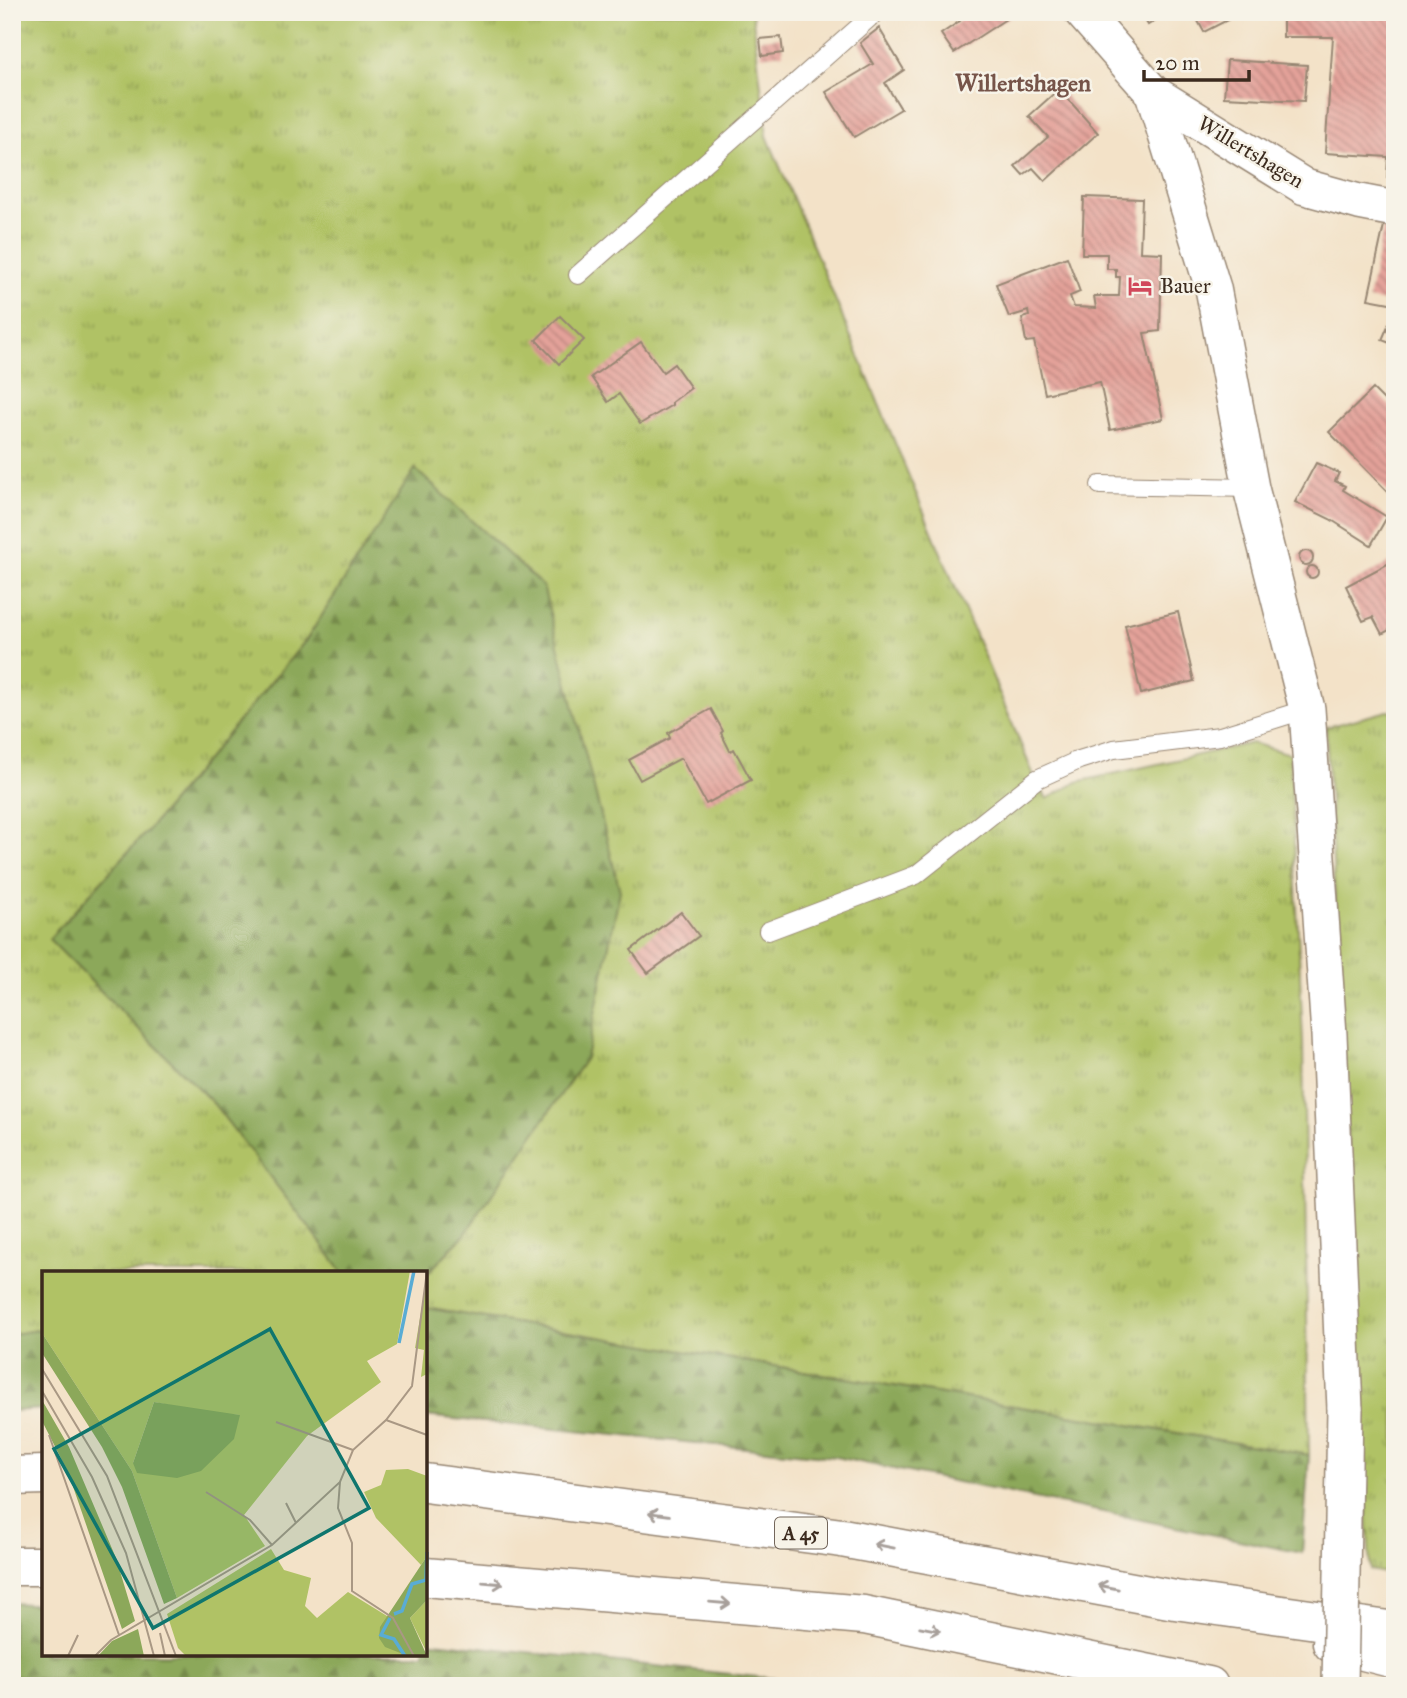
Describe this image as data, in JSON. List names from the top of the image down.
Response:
{
  "streets": {
    "highway": ["A 45"],
    "street": ["Willertshagen"]
  },
  "districts": ["Willertshagen"],
  "places": {
    "hotel": ["Bauer"]
  },
  "scale_bar": "20 m"
}
